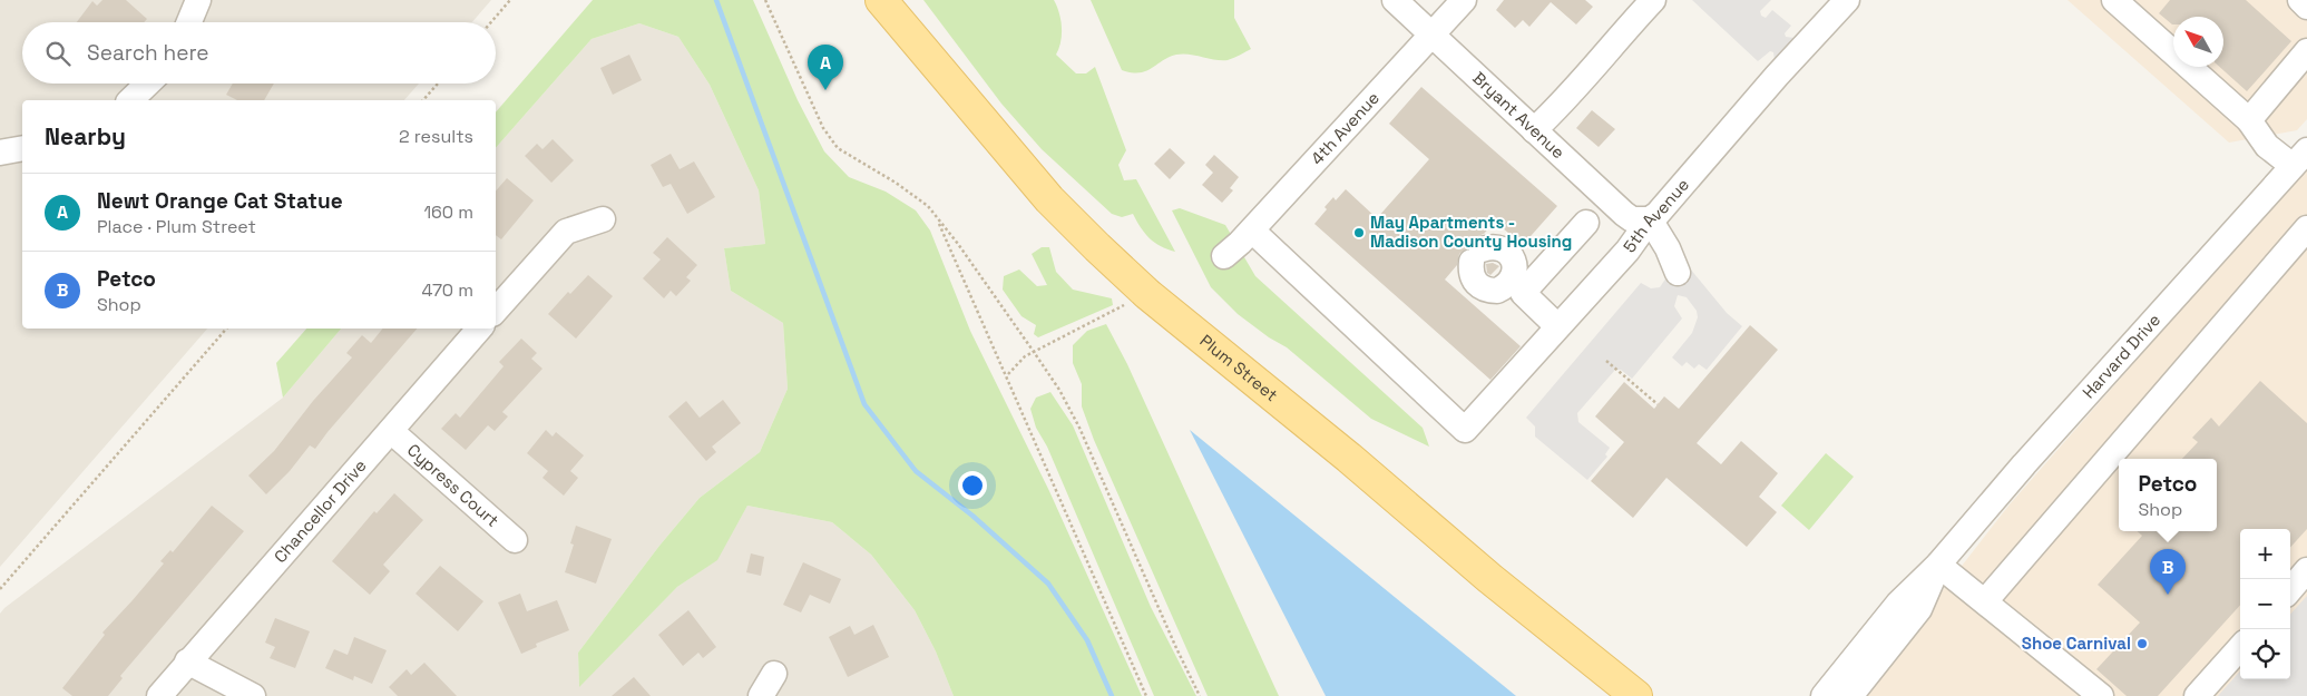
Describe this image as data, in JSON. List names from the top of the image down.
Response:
{
  "streets": {
    "main road": ["Plum Street"],
    "street": [
      "Bryant Avenue",
      "4th Avenue",
      "5th Avenue",
      "Harvard Drive",
      "Cypress Court",
      "Chancellor Drive"
    ]
  },
  "crossings": [
    ["Bryant Avenue", "4th Avenue"],
    ["Bryant Avenue", "5th Avenue"],
    ["4th Avenue", "5th Avenue"],
    ["Cypress Court", "Chancellor Drive"]
  ],
  "places": ["May Apartments - Madison County Housing", "Shoe Carnival"],
  "north": "top left",
  "page": {
    "search": "Search here",
    "pins": ["A", "B"],
    "heading": ["Nearby", "2 results"],
    "list": [
      {
        "mark": "A",
        "name": "Newt Orange Cat Statue",
        "note": "Place · Plum Street",
        "value": "160 m"
      },
      {
        "mark": "B",
        "name": "Petco",
        "note": "Shop",
        "value": "470 m"
      }
    ],
    "popup": ["Petco", "Shop"],
    "map_buttons": ["+", "−"]
  }
}
